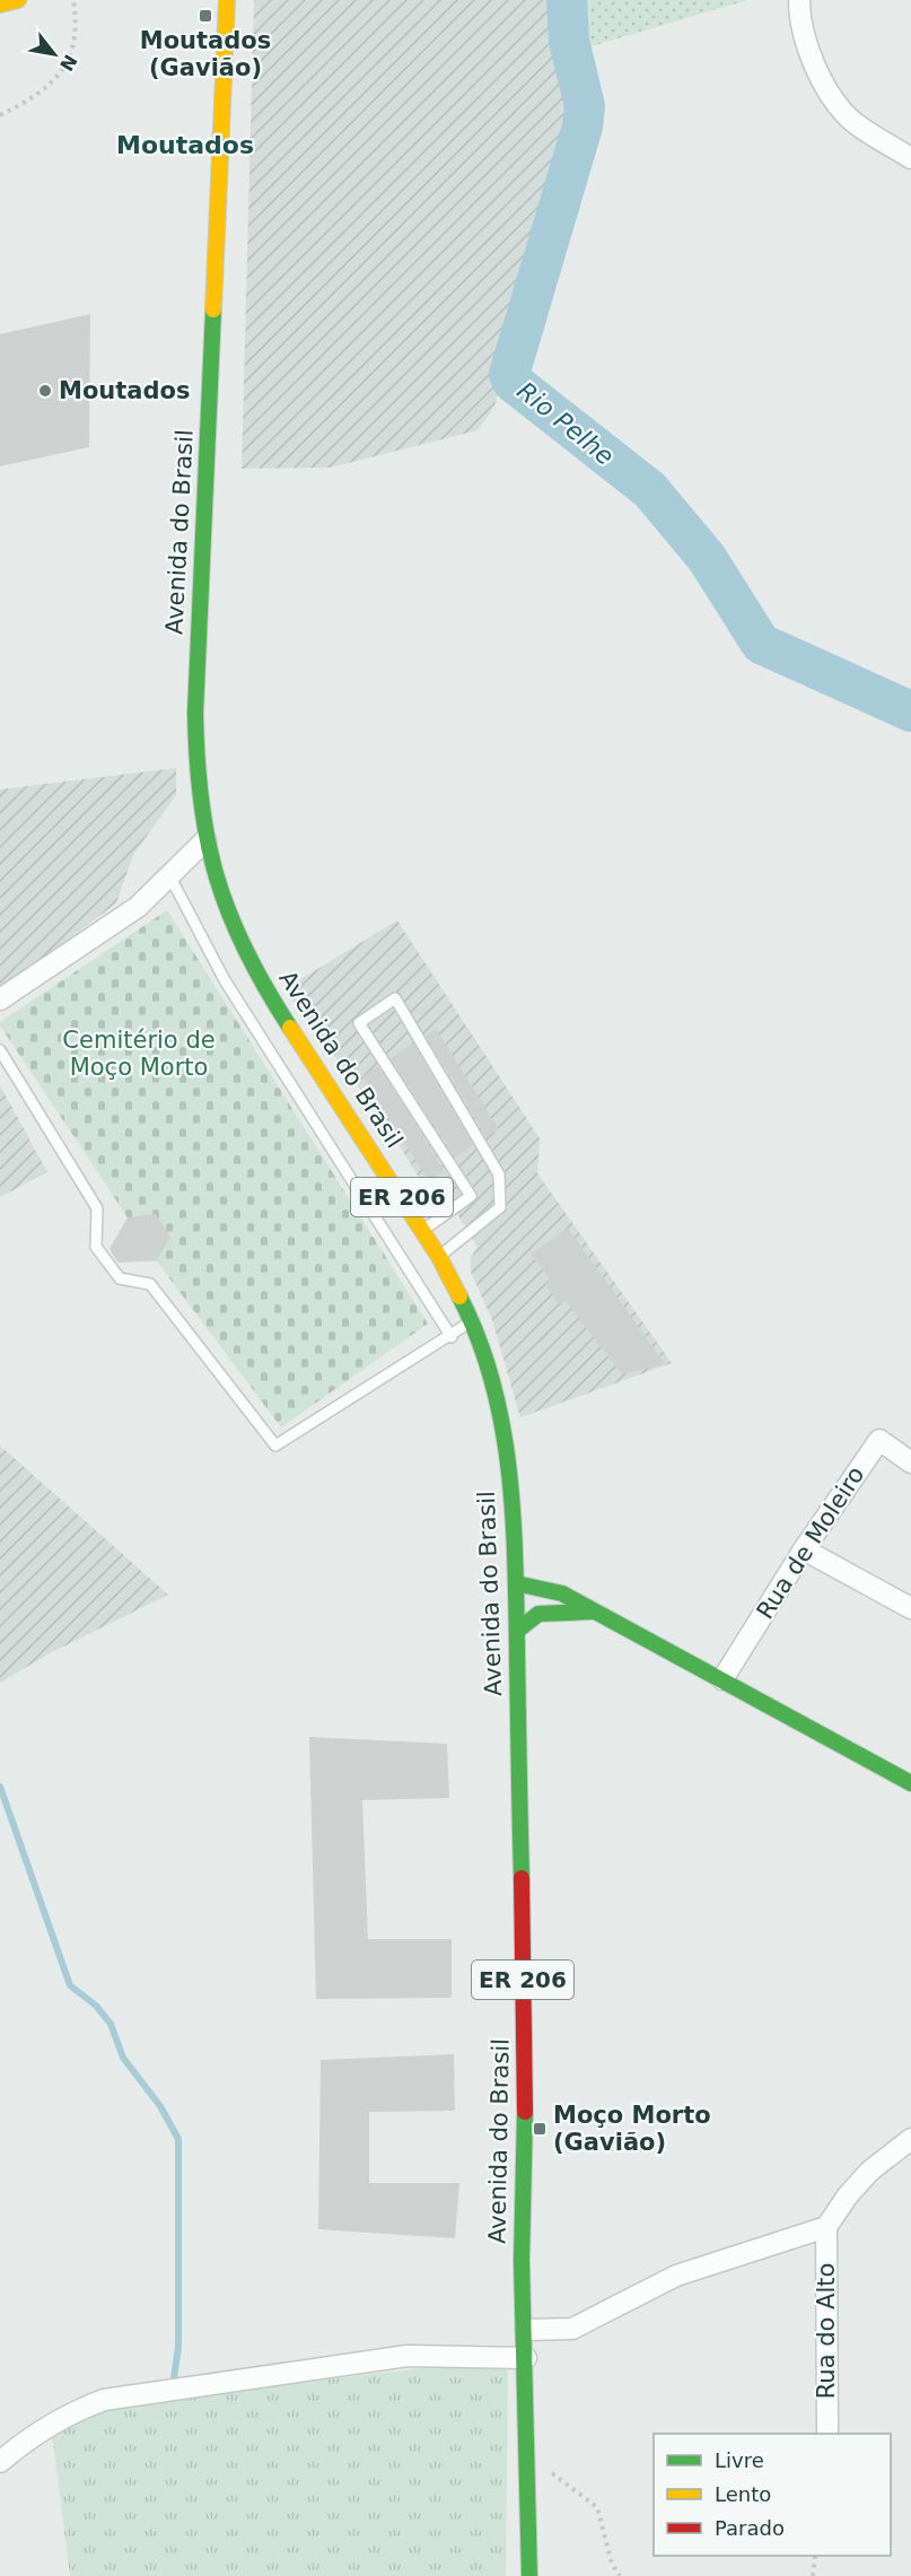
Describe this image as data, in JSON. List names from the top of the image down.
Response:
{
  "streets": {
    "main road": ["Avenida do Brasil", "ER 206"],
    "street": ["Rua de Moleiro", "Rua do Alto"]
  },
  "crossings": [
    ["Avenida do Brasil", "ER 206"]
  ],
  "districts": ["Moutados"],
  "water": ["Rio Pelhe"],
  "parks": ["Cemitério de Moço Morto"],
  "places": {
    "transit": ["Moutados (Gavião)", "Moço Morto (Gavião)"],
    "other": ["Moutados"]
  },
  "legend": ["Livre", "Lento", "Parado"],
  "north": "bottom right"
}
